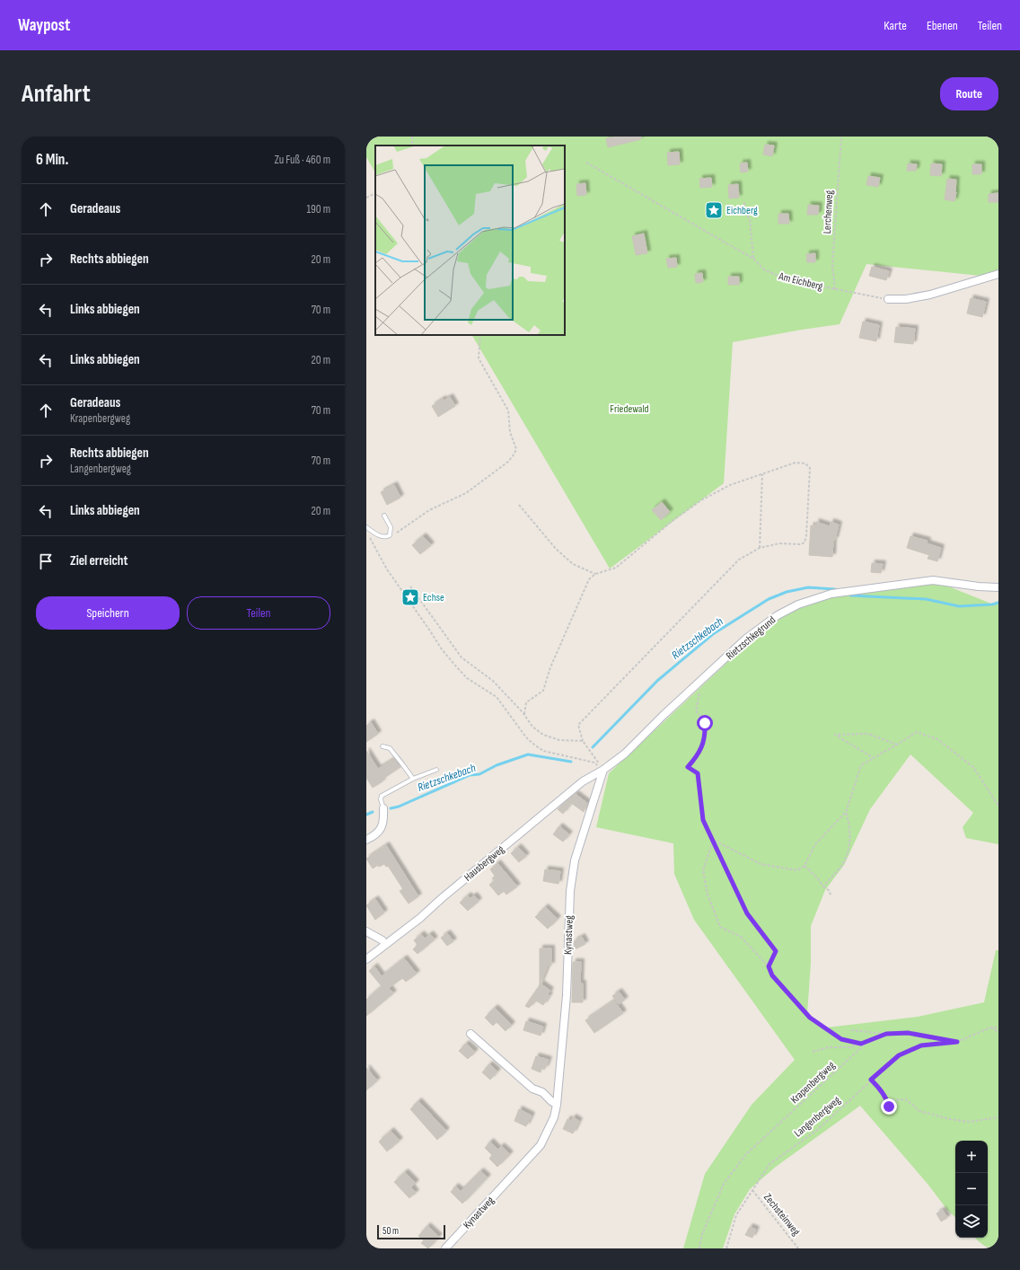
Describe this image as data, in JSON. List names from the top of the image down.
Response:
{
  "streets": {
    "street": ["Rietzschkegrund", "Hausbergweg", "Kynastweg"],
    "path": [
      "Lerchenweg",
      "Am Eichberg",
      "Krapenbergweg",
      "Langenbergweg",
      "Zechsteinweg"
    ]
  },
  "crossings": [
    ["Lerchenweg", "Am Eichberg"],
    ["Rietzschkegrund", "Hausbergweg"],
    ["Rietzschkegrund", "Kynastweg"],
    ["Hausbergweg", "Kynastweg"],
    ["Krapenbergweg", "Langenbergweg"],
    ["Langenbergweg", "Zechsteinweg"]
  ],
  "water": ["Rietzschkebach"],
  "parks": ["Friedewald"],
  "places": {
    "place": ["Eichberg", "Echse"]
  },
  "scale_bar": "50 m",
  "page": {
    "header": "Waypost",
    "nav": ["Karte", "Ebenen", "Teilen"],
    "buttons": [
      "Route",
      ["Speichern", "Teilen"]
    ],
    "title": "Anfahrt",
    "heading": ["6 Min.", "Zu Fuß · 460 m"],
    "list": [
      ["Geradeaus", "190 m"],
      ["Rechts abbiegen", "20 m"],
      ["Links abbiegen", "70 m"],
      ["Links abbiegen", "20 m"],
      ["Geradeaus", "Krapenbergweg", "70 m"],
      ["Rechts abbiegen", "Langenbergweg", "70 m"],
      ["Links abbiegen", "20 m"],
      "Ziel erreicht"
    ],
    "map_buttons": ["+", "−"],
    "scale": "50 m"
  }
}
